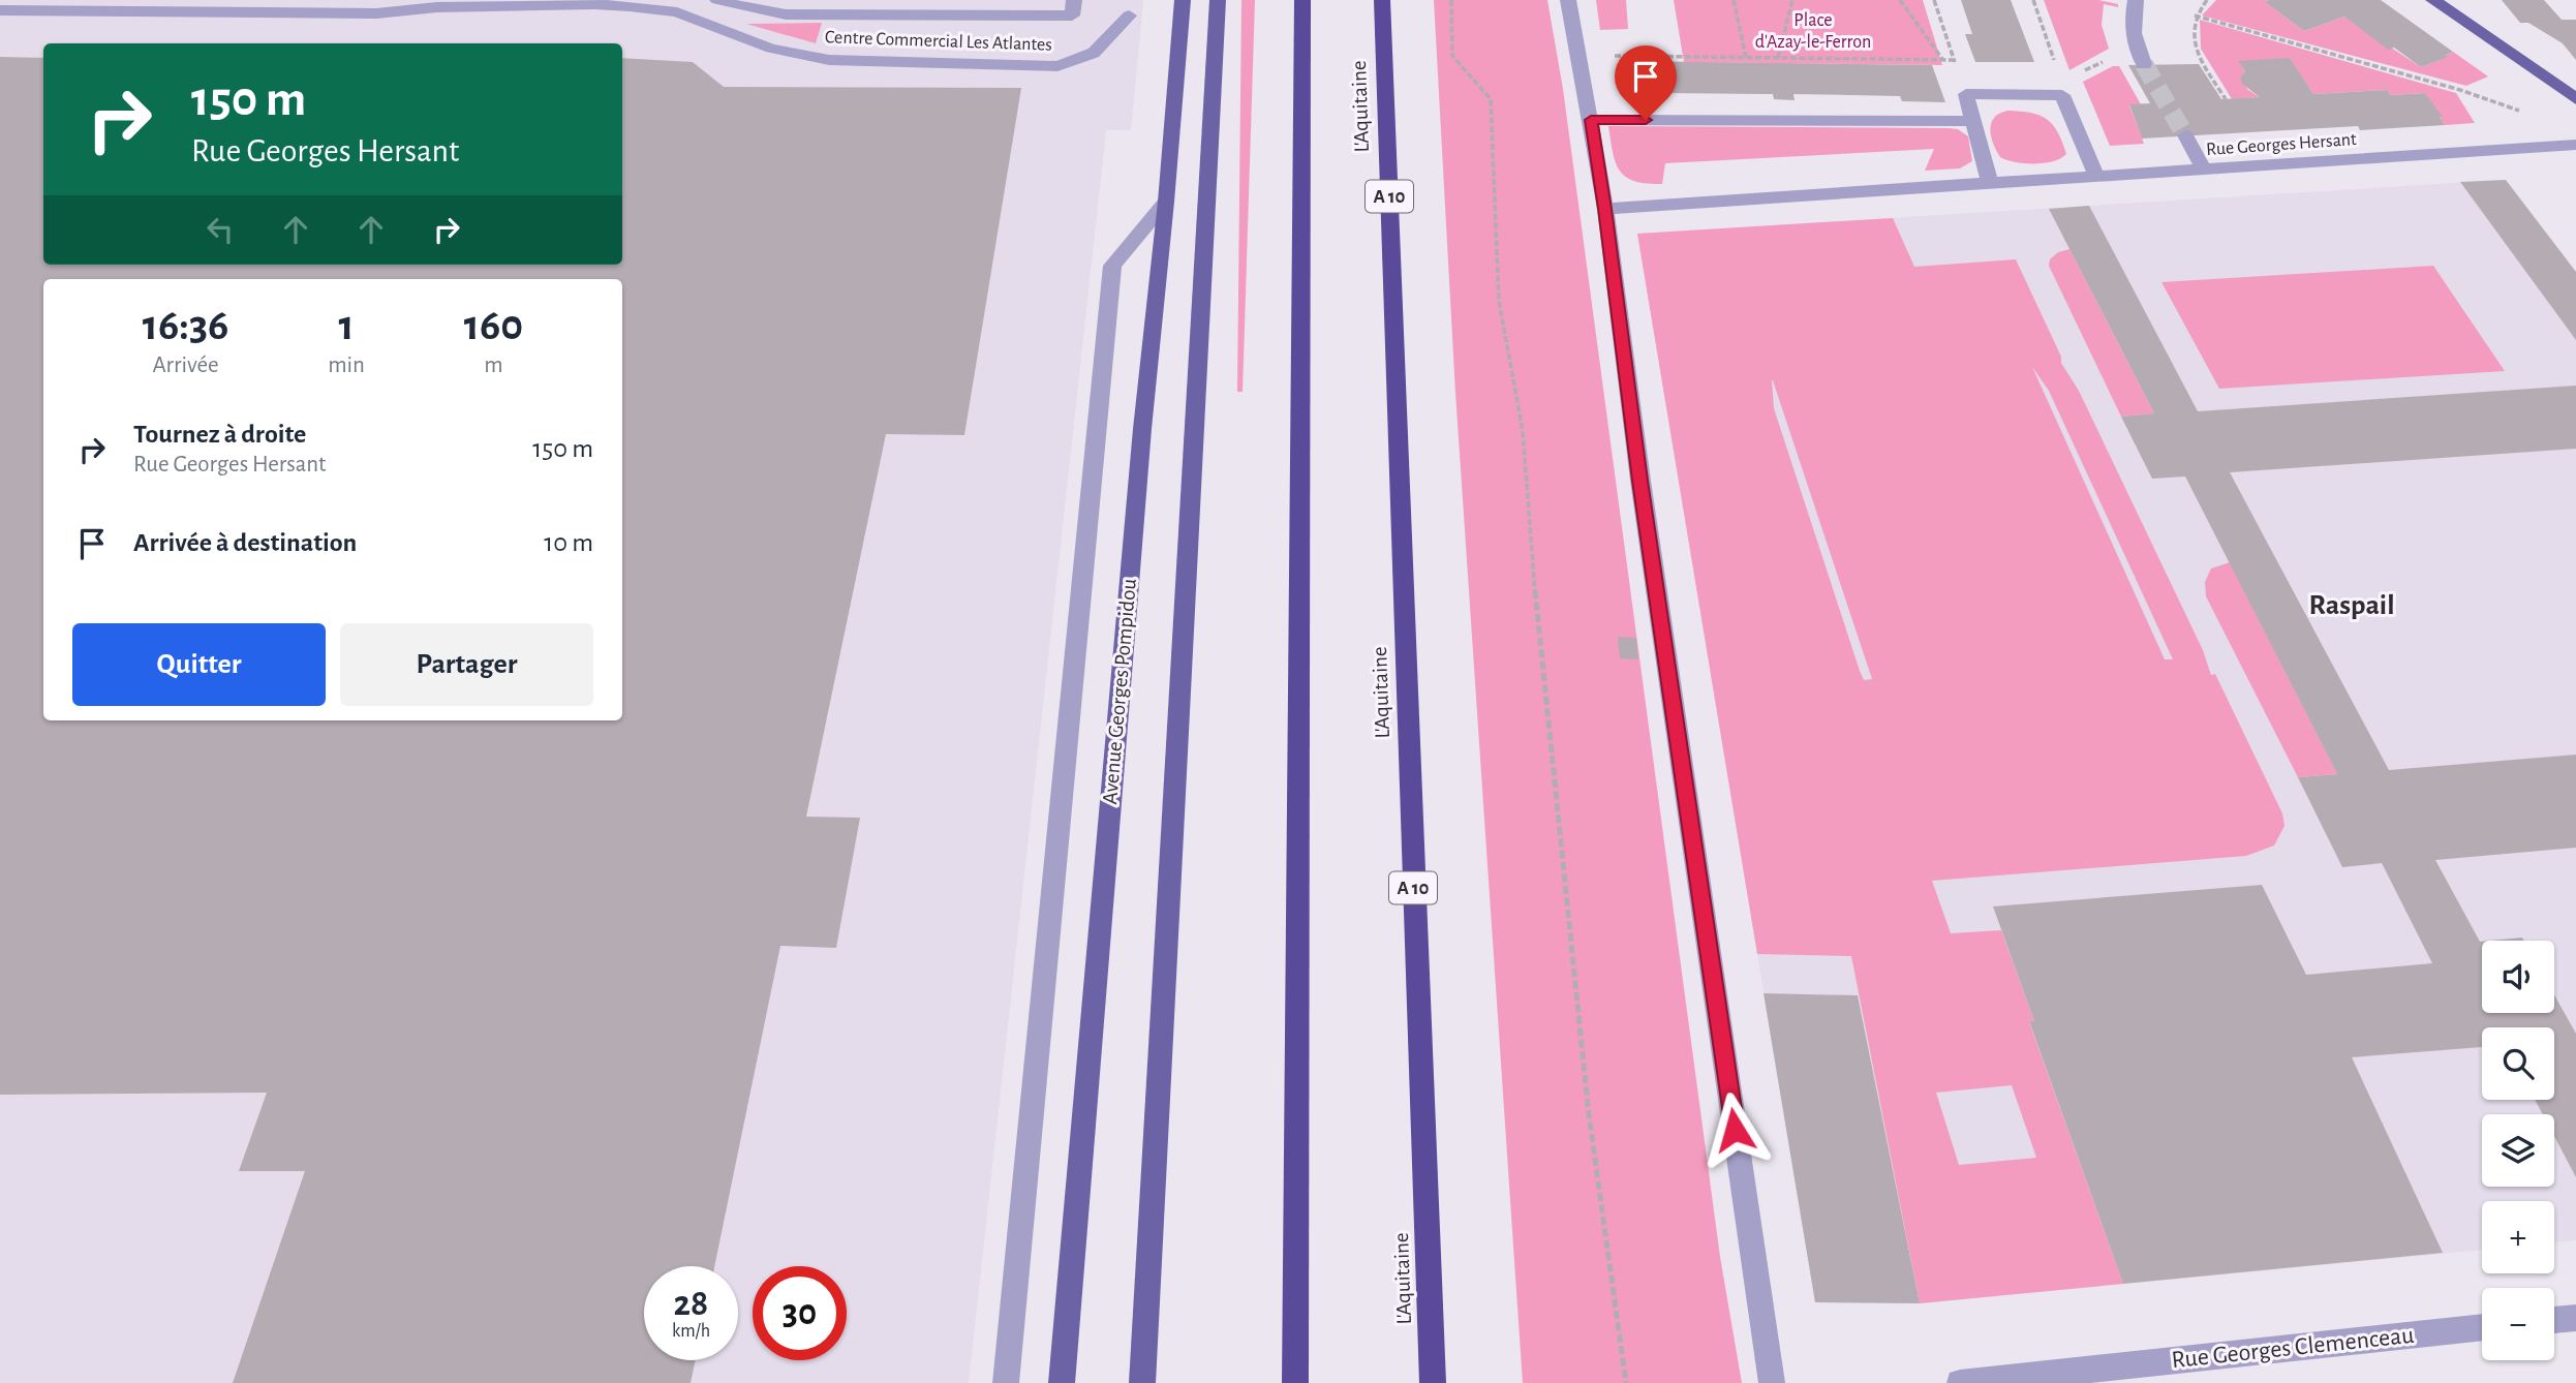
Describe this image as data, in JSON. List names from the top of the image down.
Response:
{
  "streets": {
    "highway": ["L'Aquitaine", "A 10"],
    "main road": ["Avenue Georges Pompidou"],
    "street": ["Centre Commercial Les Atlantes", "Rue Georges Hersant", "Rue Georges Clemenceau"]
  },
  "districts": ["Raspail"],
  "parks": ["Place d'Azay-le-Ferron"],
  "page": {
    "turn": ["150 m", "Rue Georges Hersant"],
    "eta": [
      "16:36",
      "Arrivée",
      "1",
      "min",
      "160",
      "m"
    ],
    "list": [
      {
        "name": "Tournez à droite",
        "note": "Rue Georges Hersant",
        "value": "150 m"
      },
      {
        "name": "Arrivée à destination",
        "value": "10 m"
      }
    ],
    "buttons": ["Quitter", "Partager"],
    "map_buttons": ["+", "−"],
    "speed": "28 km/h",
    "limit": "30"
  }
}
